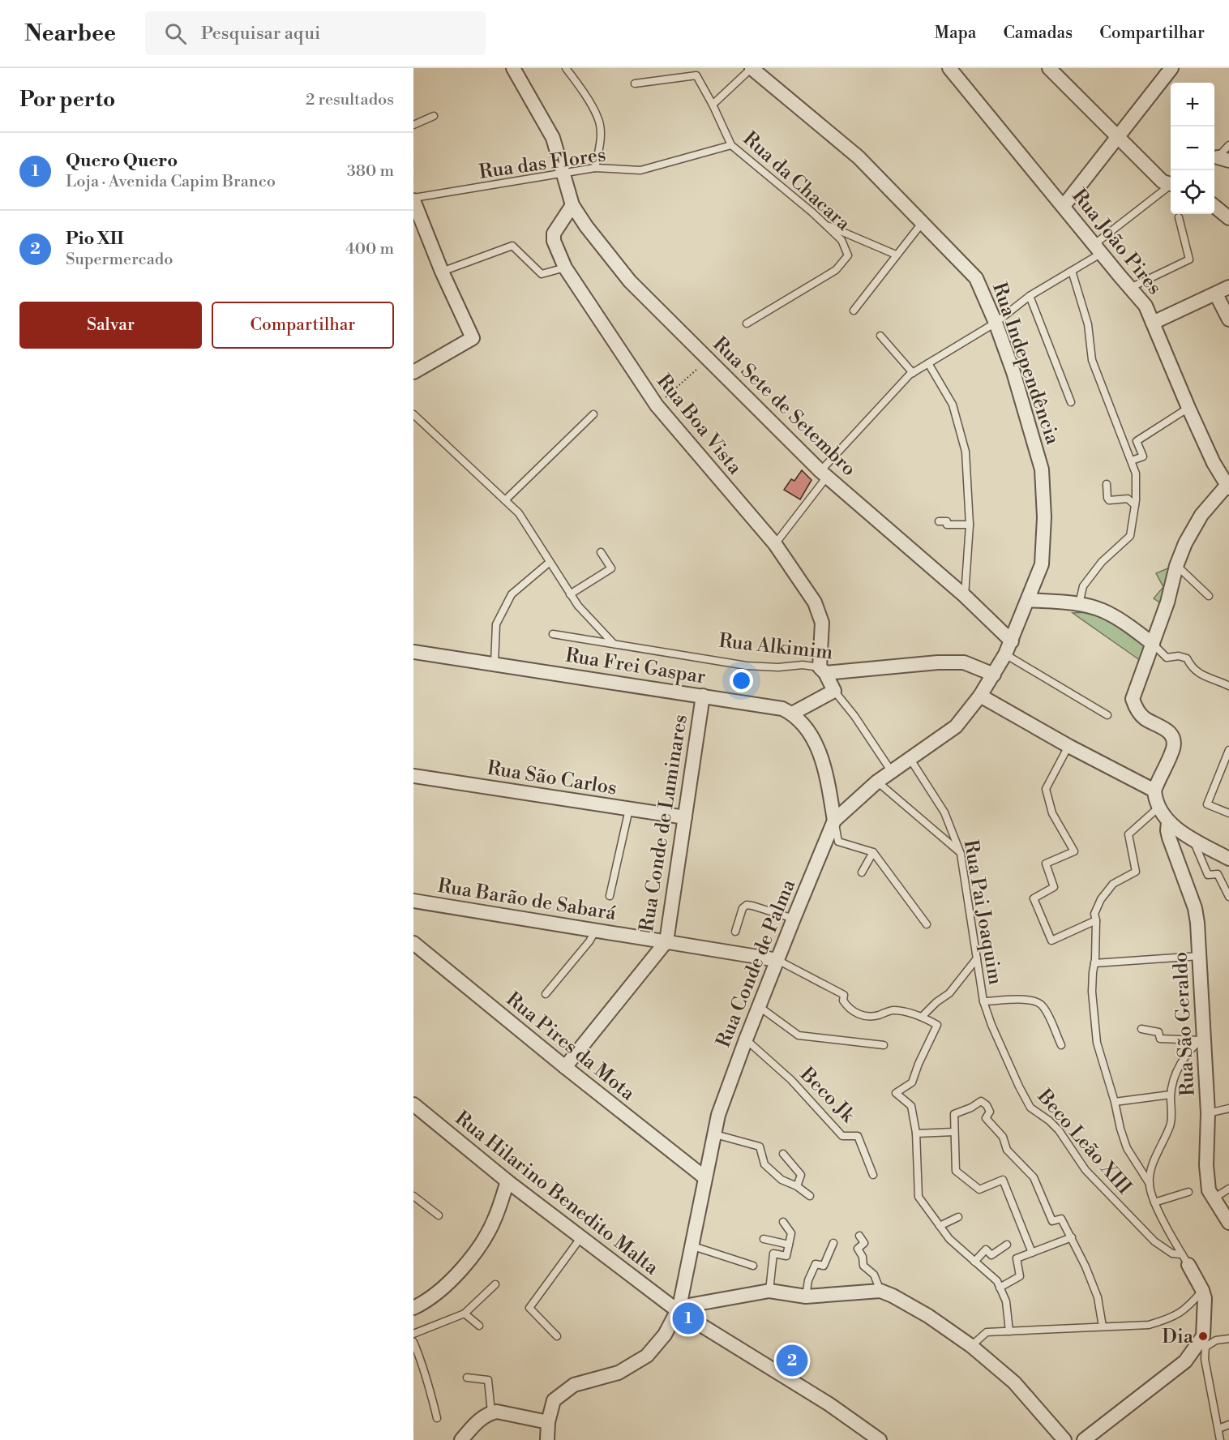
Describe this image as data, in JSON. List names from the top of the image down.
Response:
{
  "streets": {
    "street": [
      "Rua João Pires",
      "Rua Independência",
      "Rua Sete de Setembro",
      "Rua Boa Vista",
      "Rua Alkimim",
      "Rua Frei Gaspar",
      "Rua São Carlos",
      "Rua Conde de Luminares",
      "Rua Barão de Sabará",
      "Rua Conde de Palma",
      "Rua São Geraldo",
      "Rua Pires da Mota",
      "Rua Hilarino Benedito Malta"
    ],
    "lane": [
      "Rua das Flores",
      "Rua da Chacara",
      "Rua Pai Joaquim",
      "Beco Jk",
      "Beco Leão XIII"
    ]
  },
  "crossings": [
    ["Rua das Flores", "Rua da Chacara"],
    ["Rua das Flores", "Rua Sete de Setembro"],
    ["Rua Independência", "Rua Sete de Setembro"],
    ["Rua Independência", "Rua Alkimim"],
    ["Rua Independência", "Rua Conde de Palma"],
    ["Rua Sete de Setembro", "Rua Boa Vista"],
    ["Rua Boa Vista", "Rua Alkimim"],
    ["Rua Frei Gaspar", "Rua Conde de Luminares"],
    ["Rua São Carlos", "Rua Conde de Luminares"],
    ["Rua Conde de Luminares", "Rua Barão de Sabará"],
    ["Rua Conde de Luminares", "Rua Pires da Mota"],
    ["Rua Barão de Sabará", "Rua Conde de Palma"],
    ["Rua Pai Joaquim", "Rua Conde de Palma"],
    ["Rua Pai Joaquim", "Beco Leão XIII"],
    ["Rua Conde de Palma", "Rua Pires da Mota"],
    ["Rua Conde de Palma", "Beco Jk"],
    ["Rua Conde de Palma", "Rua Hilarino Benedito Malta"]
  ],
  "places": ["Dia"],
  "page": {
    "header": "Nearbee",
    "search": "Pesquisar aqui",
    "nav": ["Mapa", "Camadas", "Compartilhar"],
    "heading": ["Por perto", "2 resultados"],
    "map_buttons": ["+", "−"],
    "list": [
      {
        "mark": "1",
        "name": "Quero Quero",
        "note": "Loja · Avenida Capim Branco",
        "value": "380 m"
      },
      {
        "mark": "2",
        "name": "Pio XII",
        "note": "Supermercado",
        "value": "400 m"
      }
    ],
    "buttons": ["Salvar", "Compartilhar"],
    "pins": ["1", "2"]
  }
}
